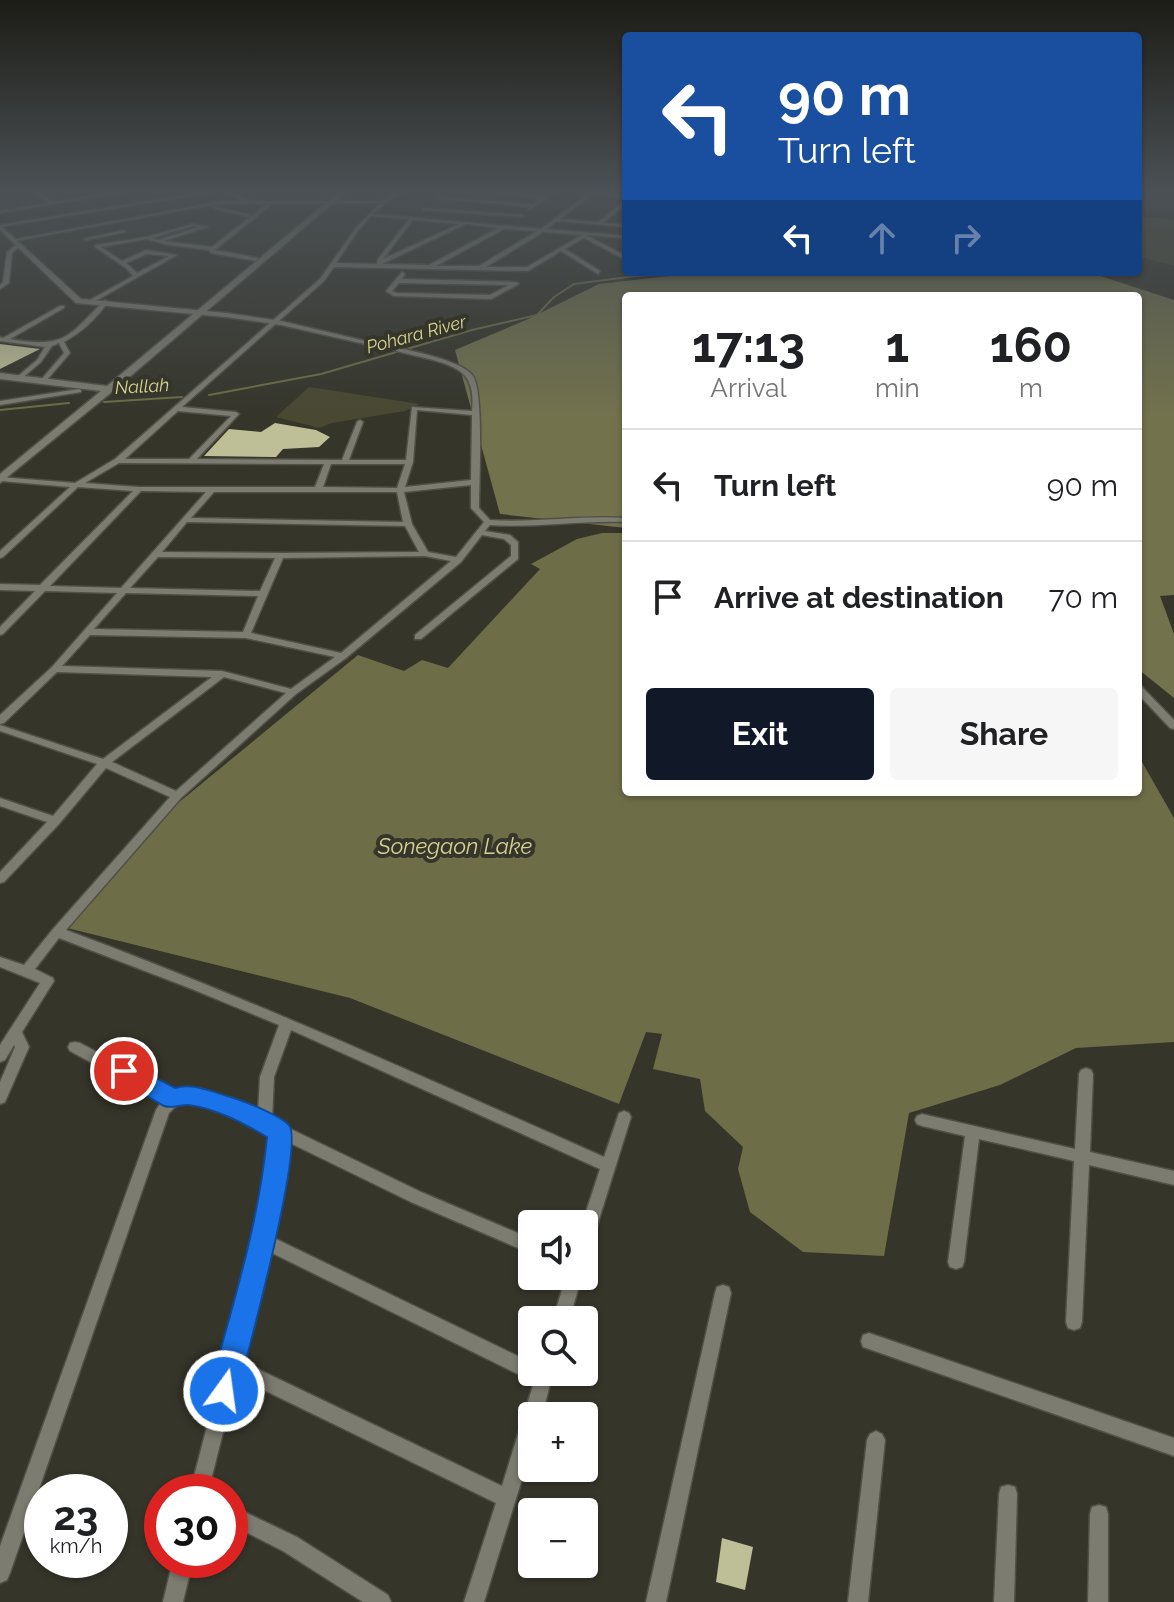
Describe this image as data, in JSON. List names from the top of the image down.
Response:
{
  "water": ["Pohara River", "Nallah", "Sonegaon Lake"],
  "page": {
    "turn": ["90 m", "Turn left"],
    "eta": [
      "17:13",
      "Arrival",
      "1",
      "min",
      "160",
      "m"
    ],
    "list": [
      {
        "name": "Turn left",
        "value": "90 m"
      },
      {
        "name": "Arrive at destination",
        "value": "70 m"
      }
    ],
    "buttons": ["Exit", "Share"],
    "map_buttons": ["+", "−"],
    "speed": "23 km/h",
    "limit": "30"
  }
}
